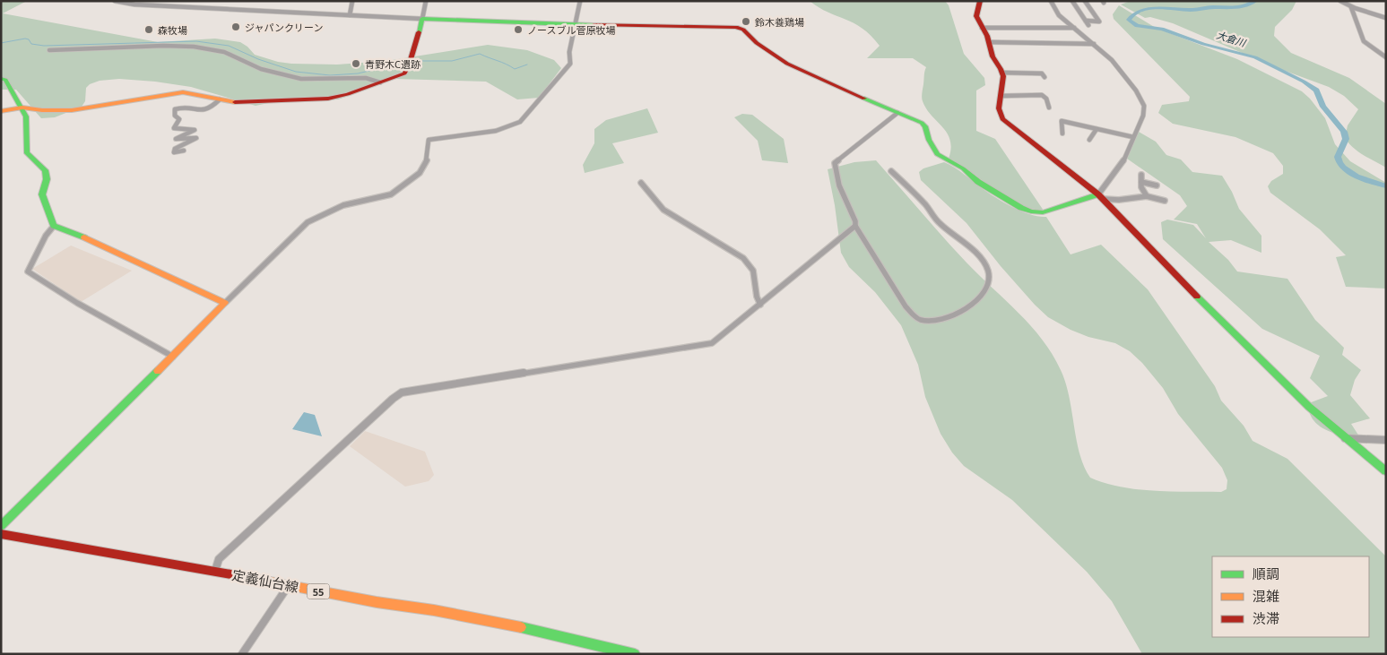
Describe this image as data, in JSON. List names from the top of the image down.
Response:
{
  "streets": {
    "street": ["定義仙台線", "55"]
  },
  "water": ["大倉川"],
  "places": [
    "鈴木養鶏場",
    "ジャパンクリーン",
    "森牧場",
    "ノースブル菅原牧場",
    "青野木C遺跡"
  ],
  "legend": ["順調", "混雑", "渋滞"]
}
